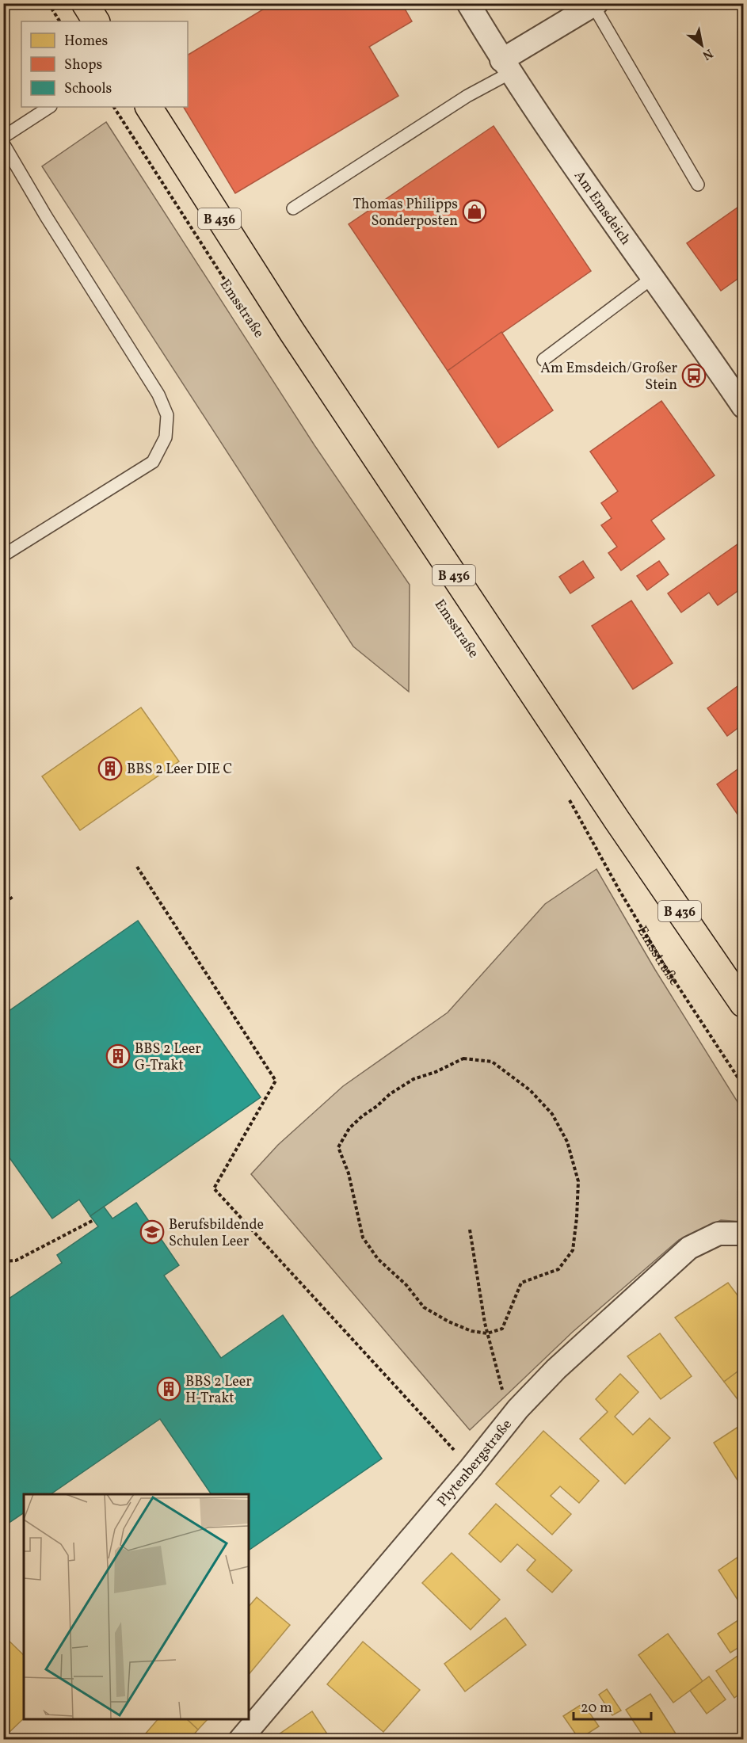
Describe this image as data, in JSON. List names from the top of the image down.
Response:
{
  "streets": {
    "main road": ["B 436", "Emsstraße"],
    "street": ["Am Emsdeich", "Plytenbergstraße"]
  },
  "places": {
    "shop": ["Thomas Philipps Sonderposten"],
    "bus stop": ["Am Emsdeich/Großer Stein"],
    "building": ["BBS 2 Leer DIE C", "BBS 2 Leer G-Trakt", "BBS 2 Leer H-Trakt"],
    "school or university": ["Berufsbildende Schulen Leer"]
  },
  "legend": ["Homes", "Shops", "Schools"],
  "scale_bar": "20 m",
  "north": "bottom right"
}
